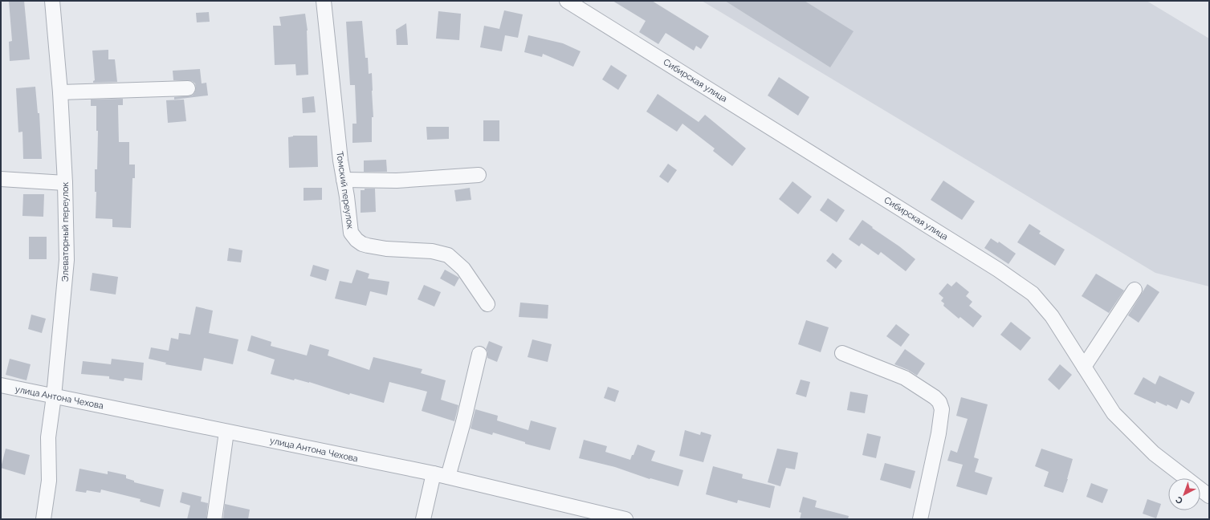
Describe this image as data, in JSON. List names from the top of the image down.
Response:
{
  "streets": {
    "street": [
      "Сибирская улица",
      "Томский переулок",
      "Элеваторный переулок",
      "улица Антона Чехова"
    ]
  },
  "crossings": [
    ["Элеваторный переулок", "улица Антона Чехова"]
  ],
  "north": "bottom left"
}
